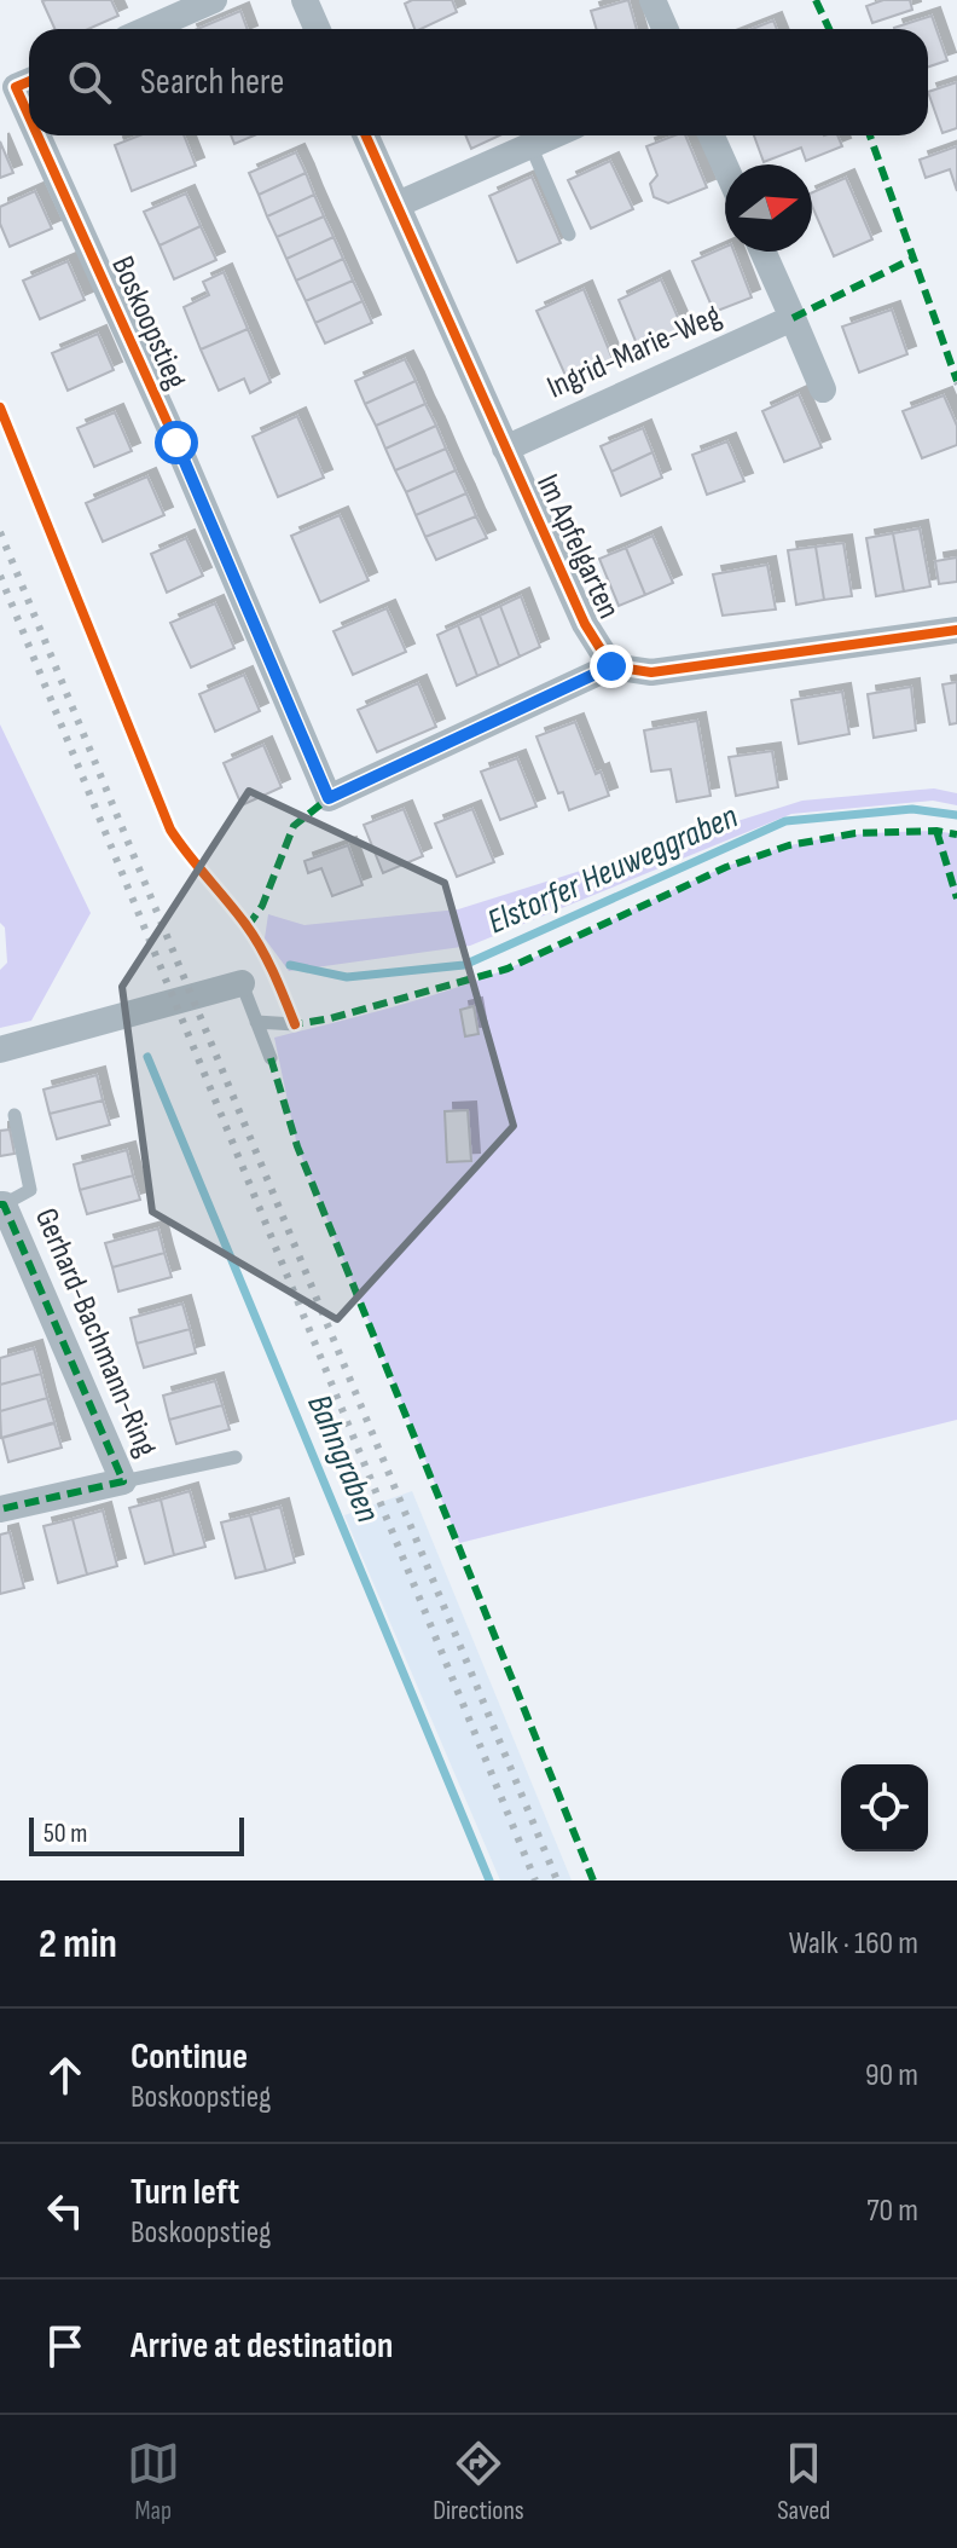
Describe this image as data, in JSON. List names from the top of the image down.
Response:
{
  "streets": {
    "street": [
      "Boskoopstieg",
      "Ingrid-Marie-Weg",
      "Im Apfelgarten",
      "Gerhard-Bachmann-Ring"
    ]
  },
  "crossings": [
    ["Boskoopstieg", "Im Apfelgarten"],
    ["Ingrid-Marie-Weg", "Im Apfelgarten"]
  ],
  "water": ["Elstorfer Heuweggraben", "Bahngraben"],
  "scale_bar": "50 m",
  "north": "right",
  "page": {
    "search": "Search here",
    "scale": "50 m",
    "heading": ["2 min", "Walk · 160 m"],
    "list": [
      ["Continue", "Boskoopstieg", "90 m"],
      ["Turn left", "Boskoopstieg", "70 m"],
      "Arrive at destination"
    ],
    "nav": ["Map", "Directions", "Saved"]
  }
}
